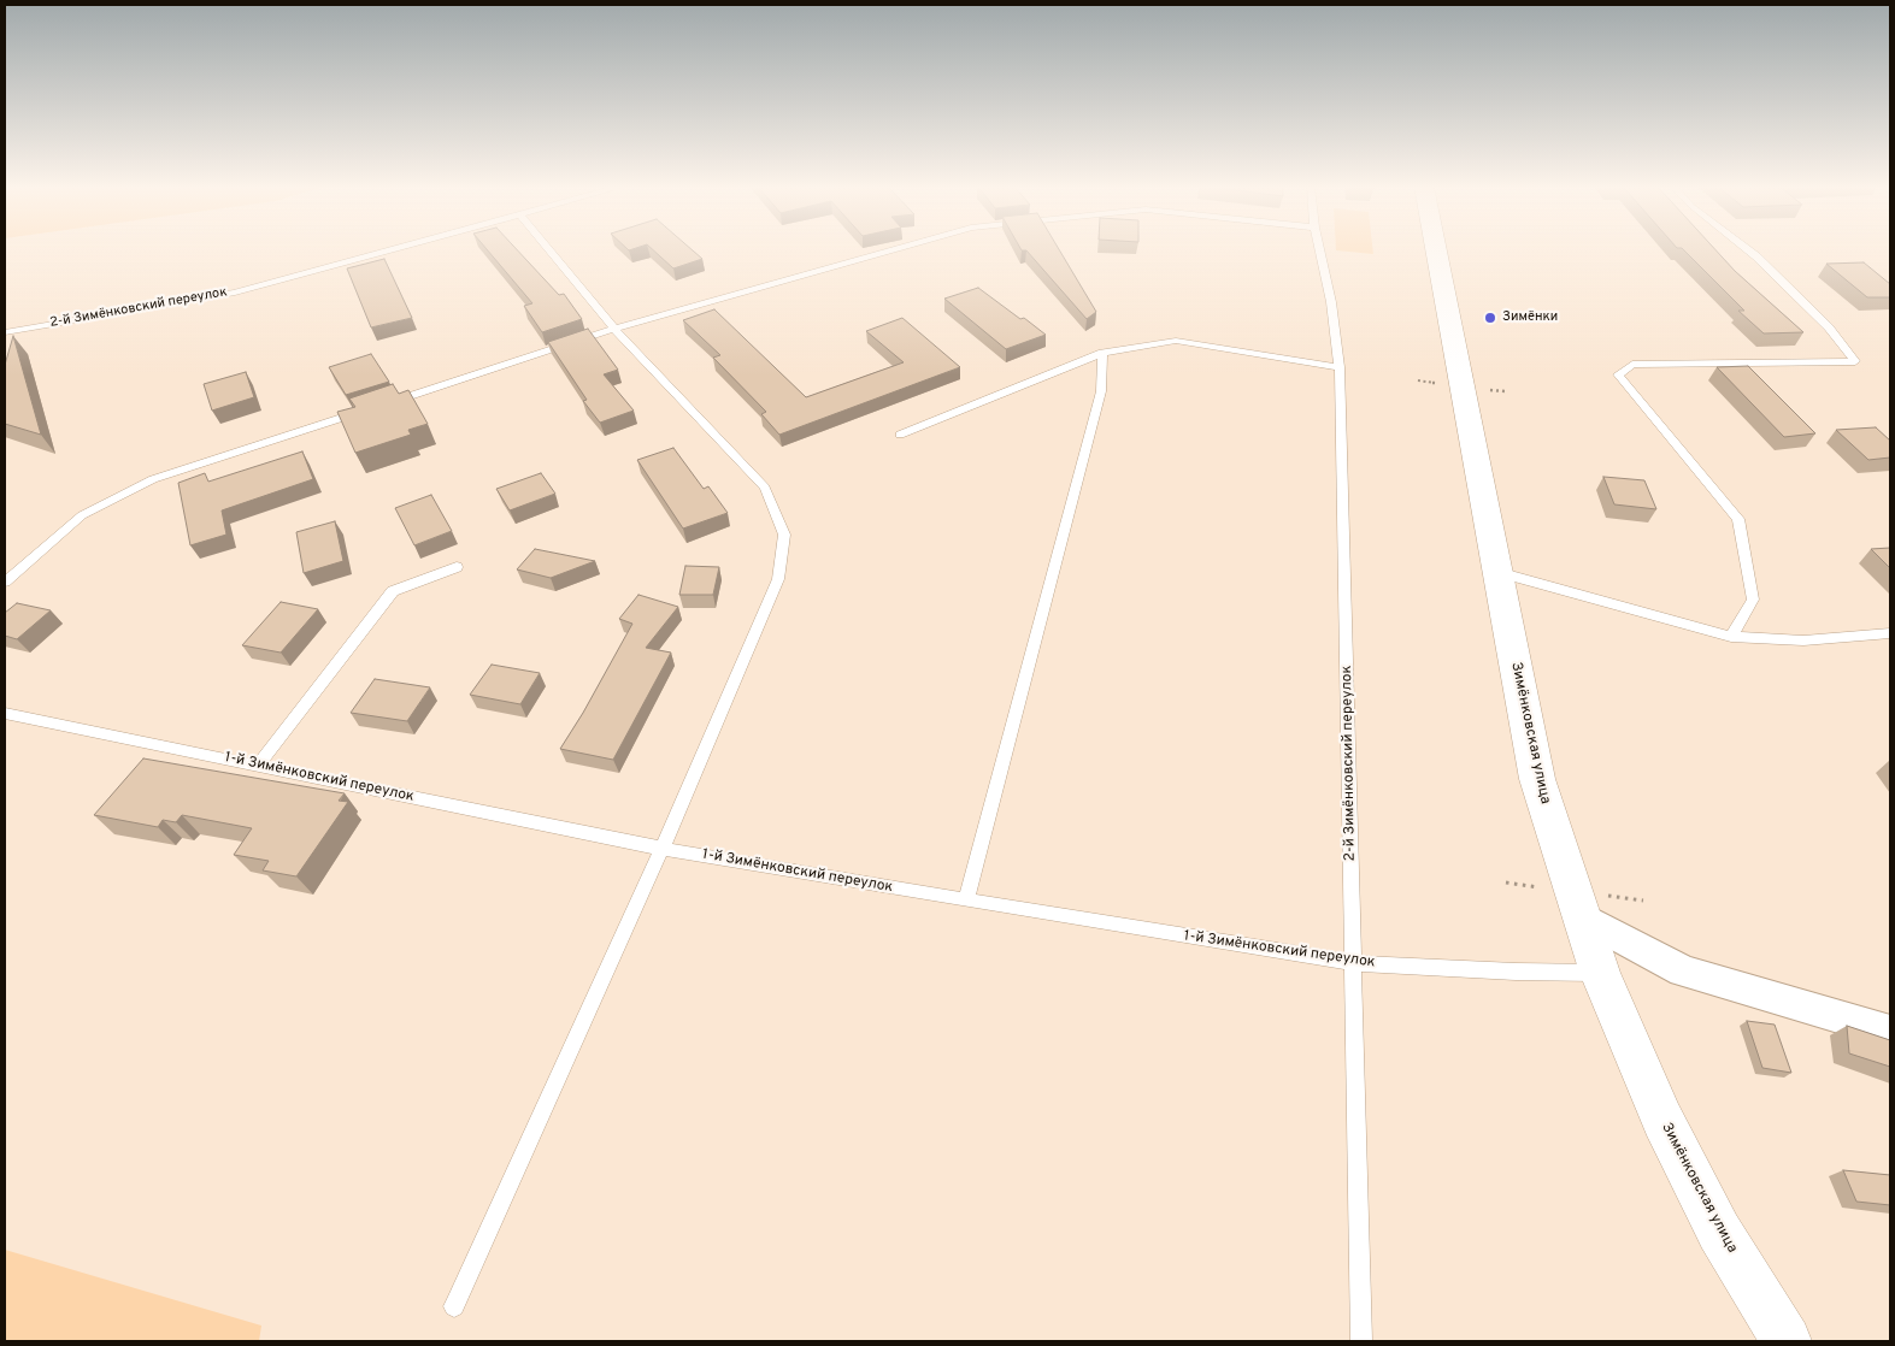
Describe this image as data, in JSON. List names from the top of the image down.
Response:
{
  "streets": {
    "main road": ["Зимёнковская улица"],
    "lane": ["2-й Зимёнковский переулок", "1-й Зимёнковский переулок"]
  },
  "crossings": [
    ["2-й Зимёнковский переулок", "1-й Зимёнковский переулок"],
    ["Зимёнковская улица", "1-й Зимёнковский переулок"]
  ],
  "places": ["Зимёнки"]
}
